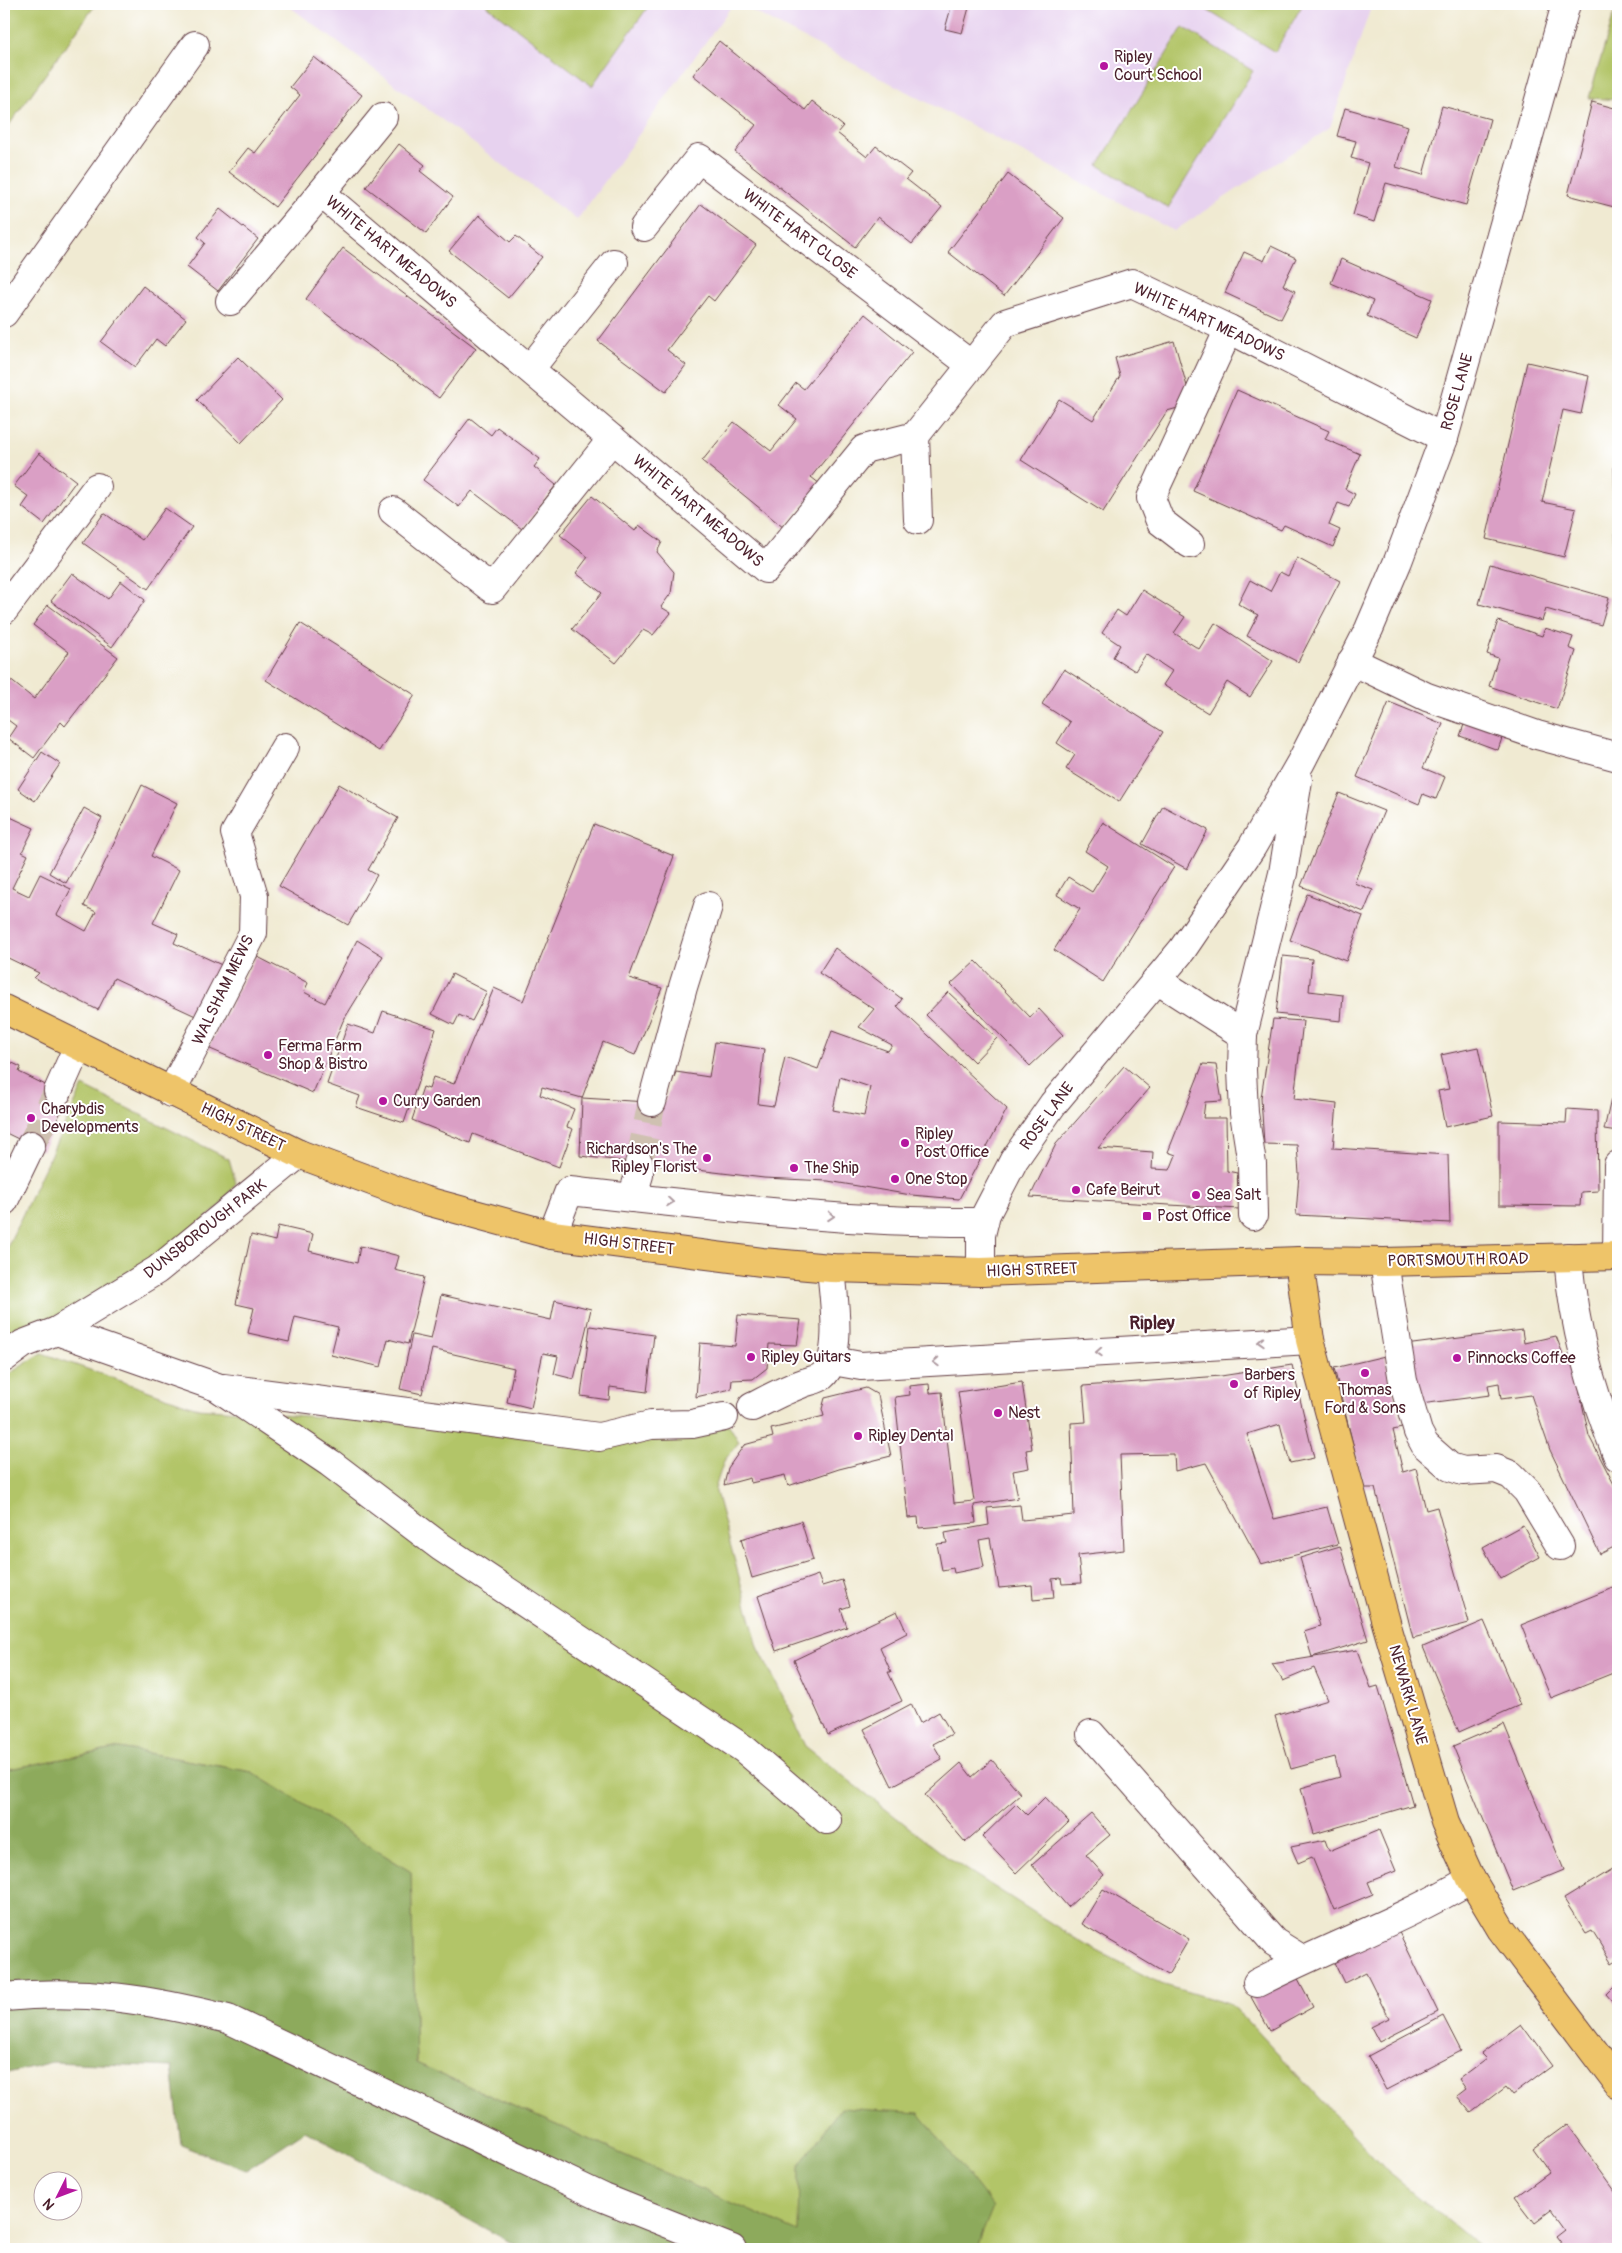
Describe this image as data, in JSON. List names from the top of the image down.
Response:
{
  "streets": {
    "main road": ["HIGH STREET", "PORTSMOUTH ROAD", "NEWARK LANE"],
    "street": [
      "WHITE HART CLOSE",
      "WHITE HART MEADOWS",
      "ROSE LANE",
      "WALSHAM MEWS",
      "DUNSBOROUGH PARK"
    ]
  },
  "crossings": [
    ["WHITE HART CLOSE", "WHITE HART MEADOWS"],
    ["WHITE HART MEADOWS", "ROSE LANE"],
    ["ROSE LANE", "HIGH STREET"],
    ["WALSHAM MEWS", "HIGH STREET"],
    ["HIGH STREET", "DUNSBOROUGH PARK"],
    ["HIGH STREET", "PORTSMOUTH ROAD"],
    ["HIGH STREET", "NEWARK LANE"],
    ["PORTSMOUTH ROAD", "NEWARK LANE"]
  ],
  "districts": ["Ripley"],
  "places": {
    "other": [
      "Ripley Court School",
      "Ferma Farm Shop & Bistro",
      "Curry Garden",
      "Charybdis Developments",
      "Ripley Post Office",
      "Richardson's The Ripley Florist",
      "The Ship",
      "One Stop",
      "Cafe Beirut",
      "Sea Salt",
      "Ripley Guitars",
      "Pinnocks Coffee",
      "Thomas Ford & Sons",
      "Barbers of Ripley",
      "Nest",
      "Ripley Dental"
    ],
    "transit": ["Post Office"]
  },
  "north": "bottom left"
}
